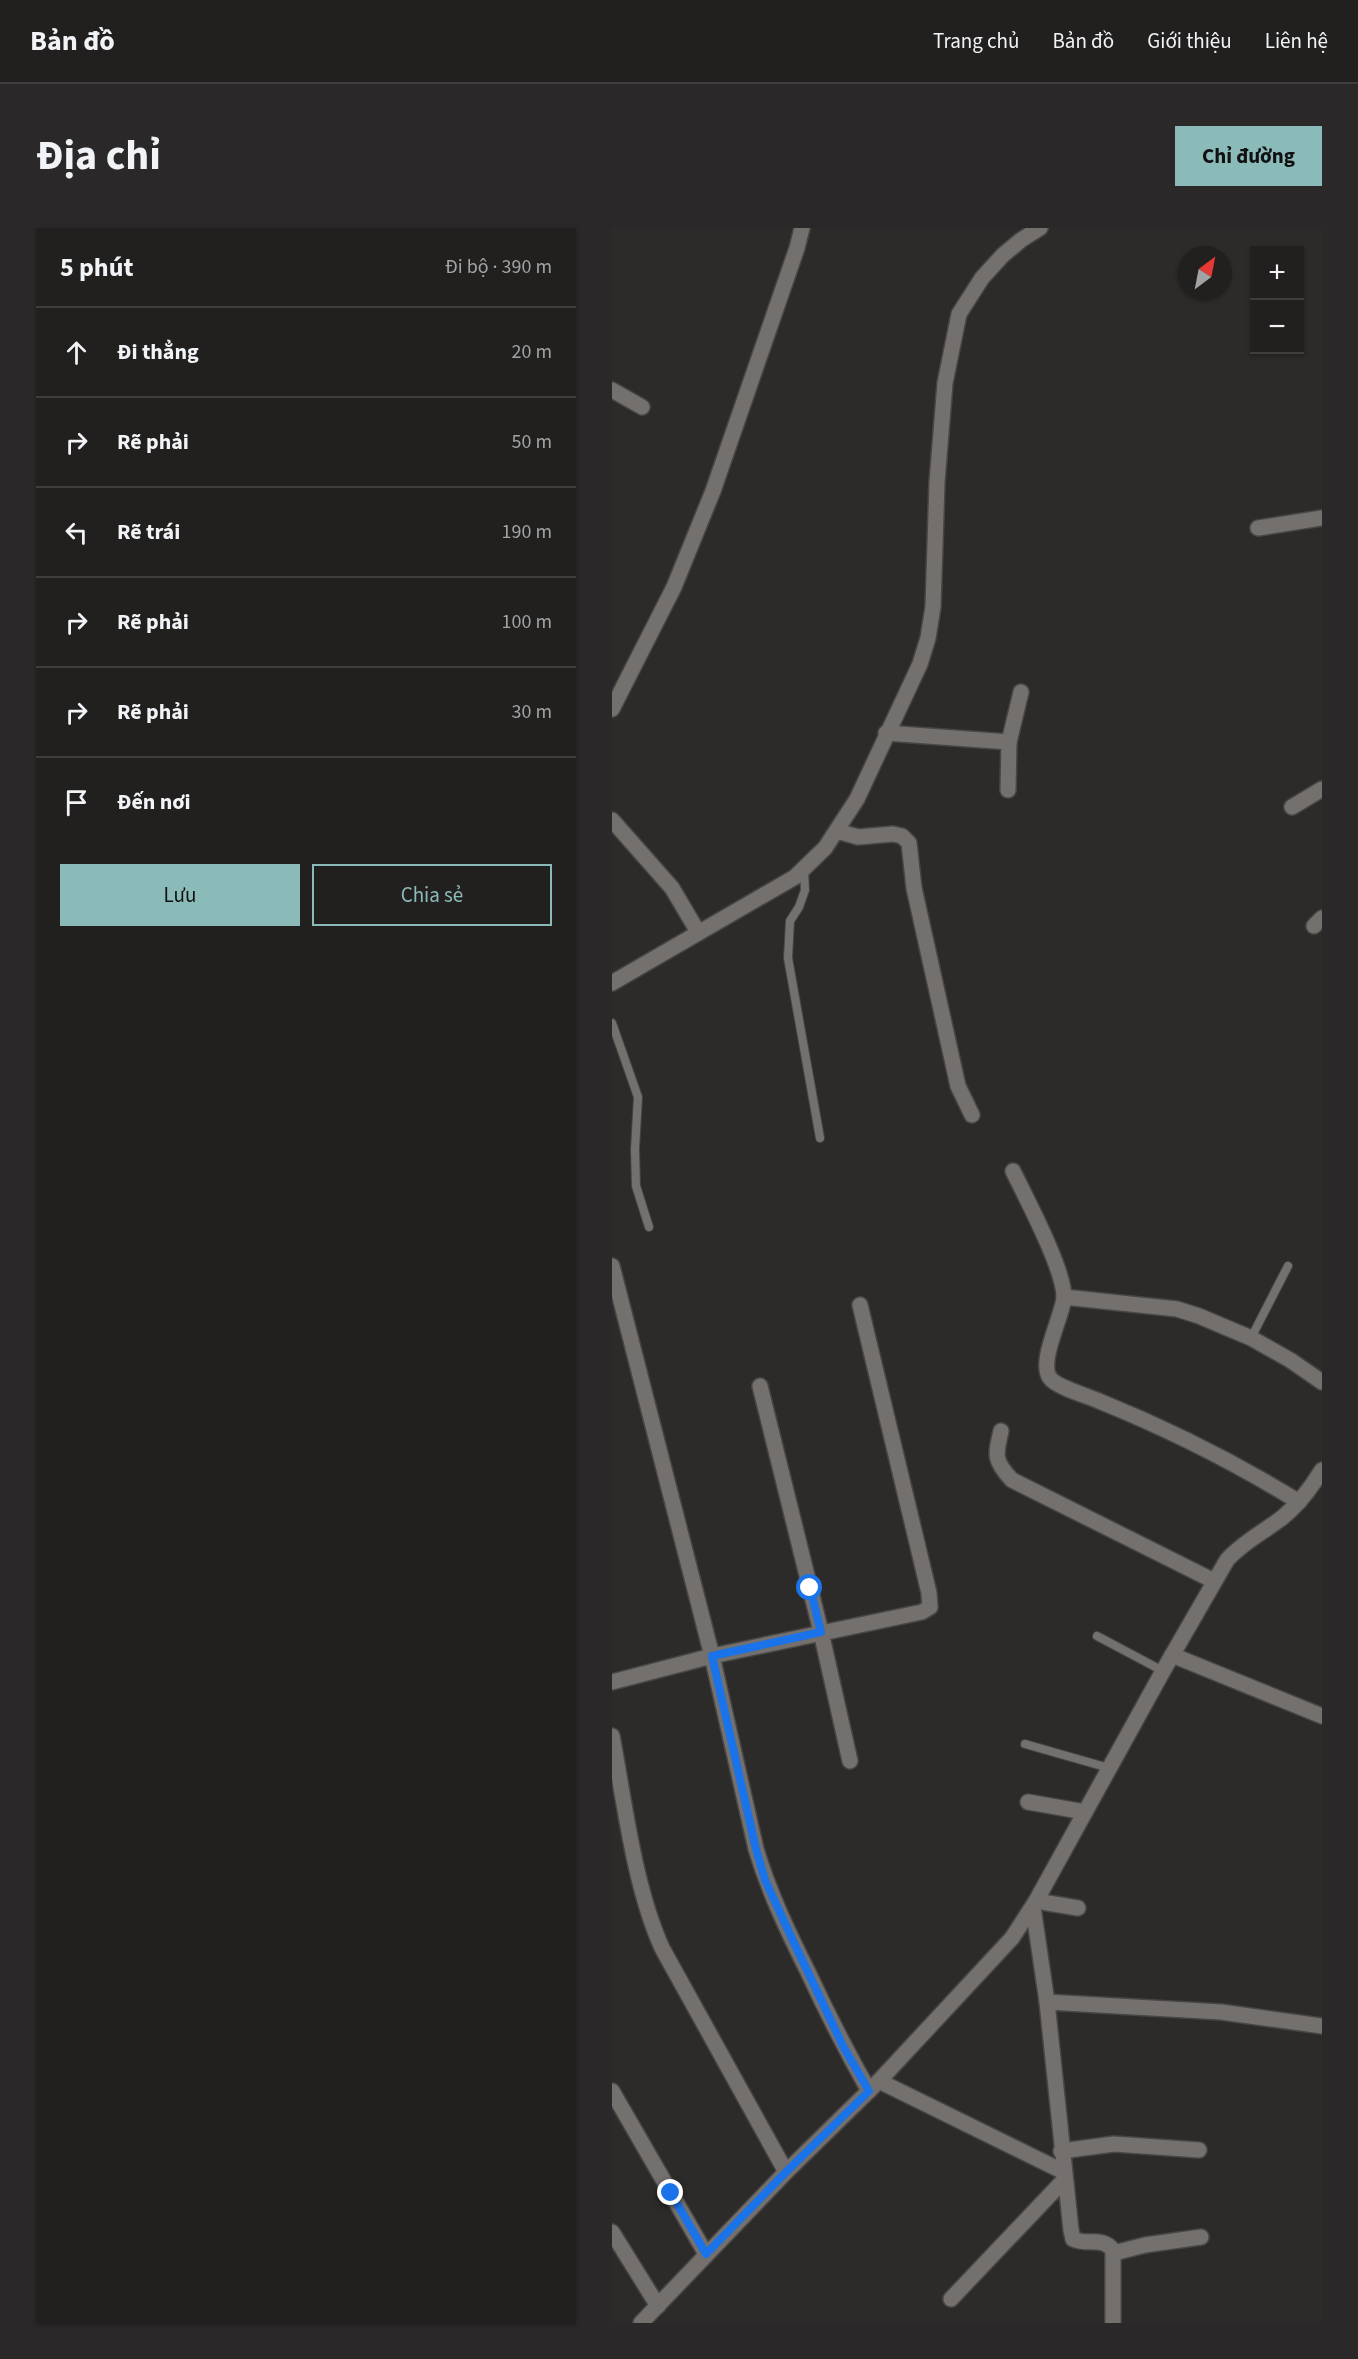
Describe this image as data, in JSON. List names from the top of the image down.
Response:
{
  "north": "top right",
  "page": {
    "header": "Bản đồ",
    "nav": [
      "Trang chủ",
      "Bản đồ",
      "Giới thiệu",
      "Liên hệ"
    ],
    "title": "Địa chỉ",
    "buttons": [
      "Chỉ đường",
      ["Lưu", "Chia sẻ"]
    ],
    "heading": ["5 phút", "Đi bộ · 390 m"],
    "map_buttons": ["+", "−"],
    "list": [
      ["Đi thẳng", "20 m"],
      ["Rẽ phải", "50 m"],
      ["Rẽ trái", "190 m"],
      ["Rẽ phải", "100 m"],
      ["Rẽ phải", "30 m"],
      "Đến nơi"
    ]
  }
}
